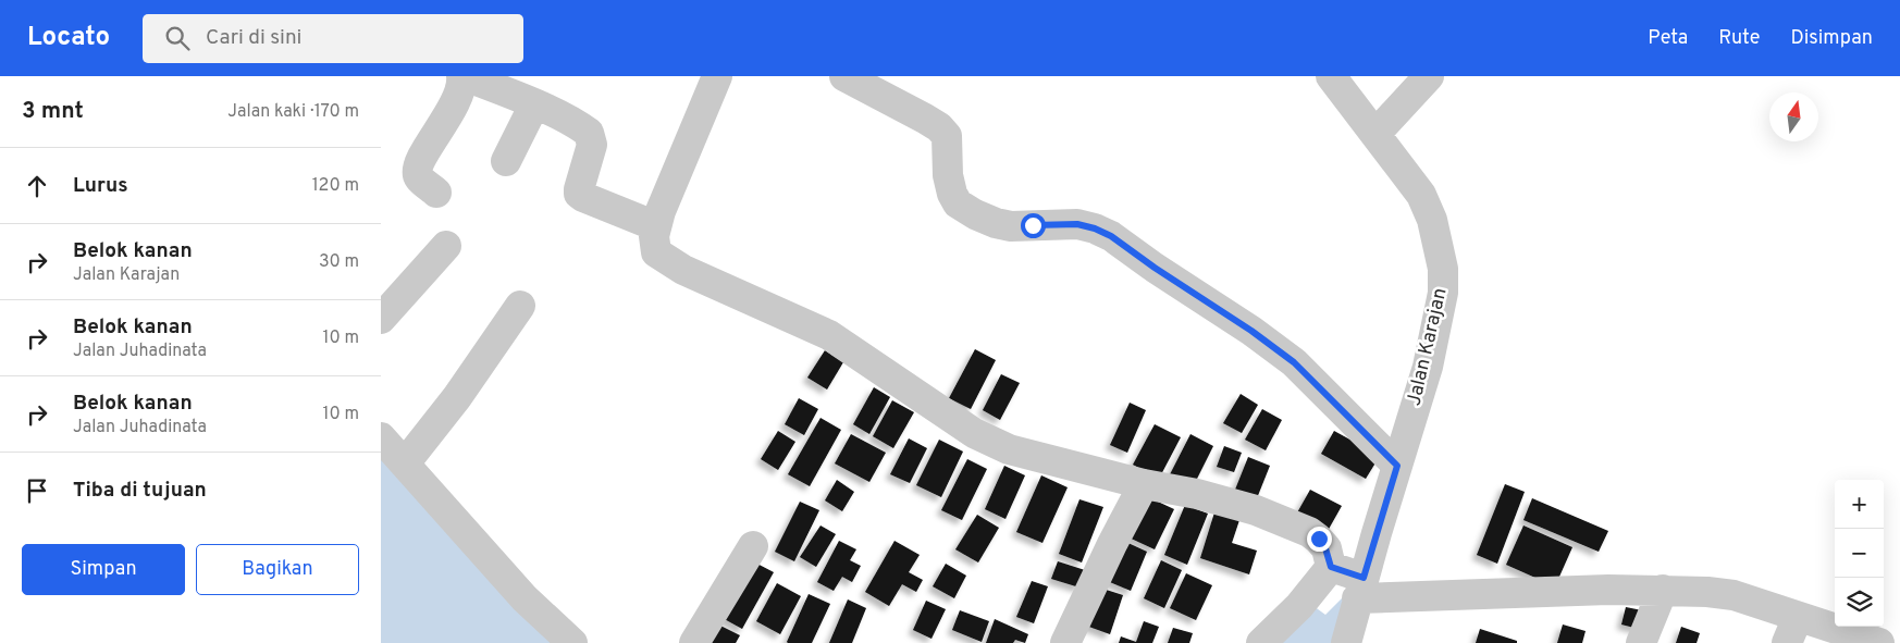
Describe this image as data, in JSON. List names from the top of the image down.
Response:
{
  "streets": {
    "street": ["Jalan Karajan"]
  },
  "north": "top",
  "page": {
    "header": "Locato",
    "search": "Cari di sini",
    "nav": ["Peta", "Rute", "Disimpan"],
    "heading": ["3 mnt", "Jalan kaki · 170 m"],
    "list": [
      ["Lurus", "120 m"],
      ["Belok kanan", "Jalan Karajan", "30 m"],
      ["Belok kanan", "Jalan Juhadinata", "10 m"],
      ["Belok kanan", "Jalan Juhadinata", "10 m"],
      "Tiba di tujuan"
    ],
    "map_buttons": ["+", "−"],
    "buttons": ["Simpan", "Bagikan"]
  }
}
